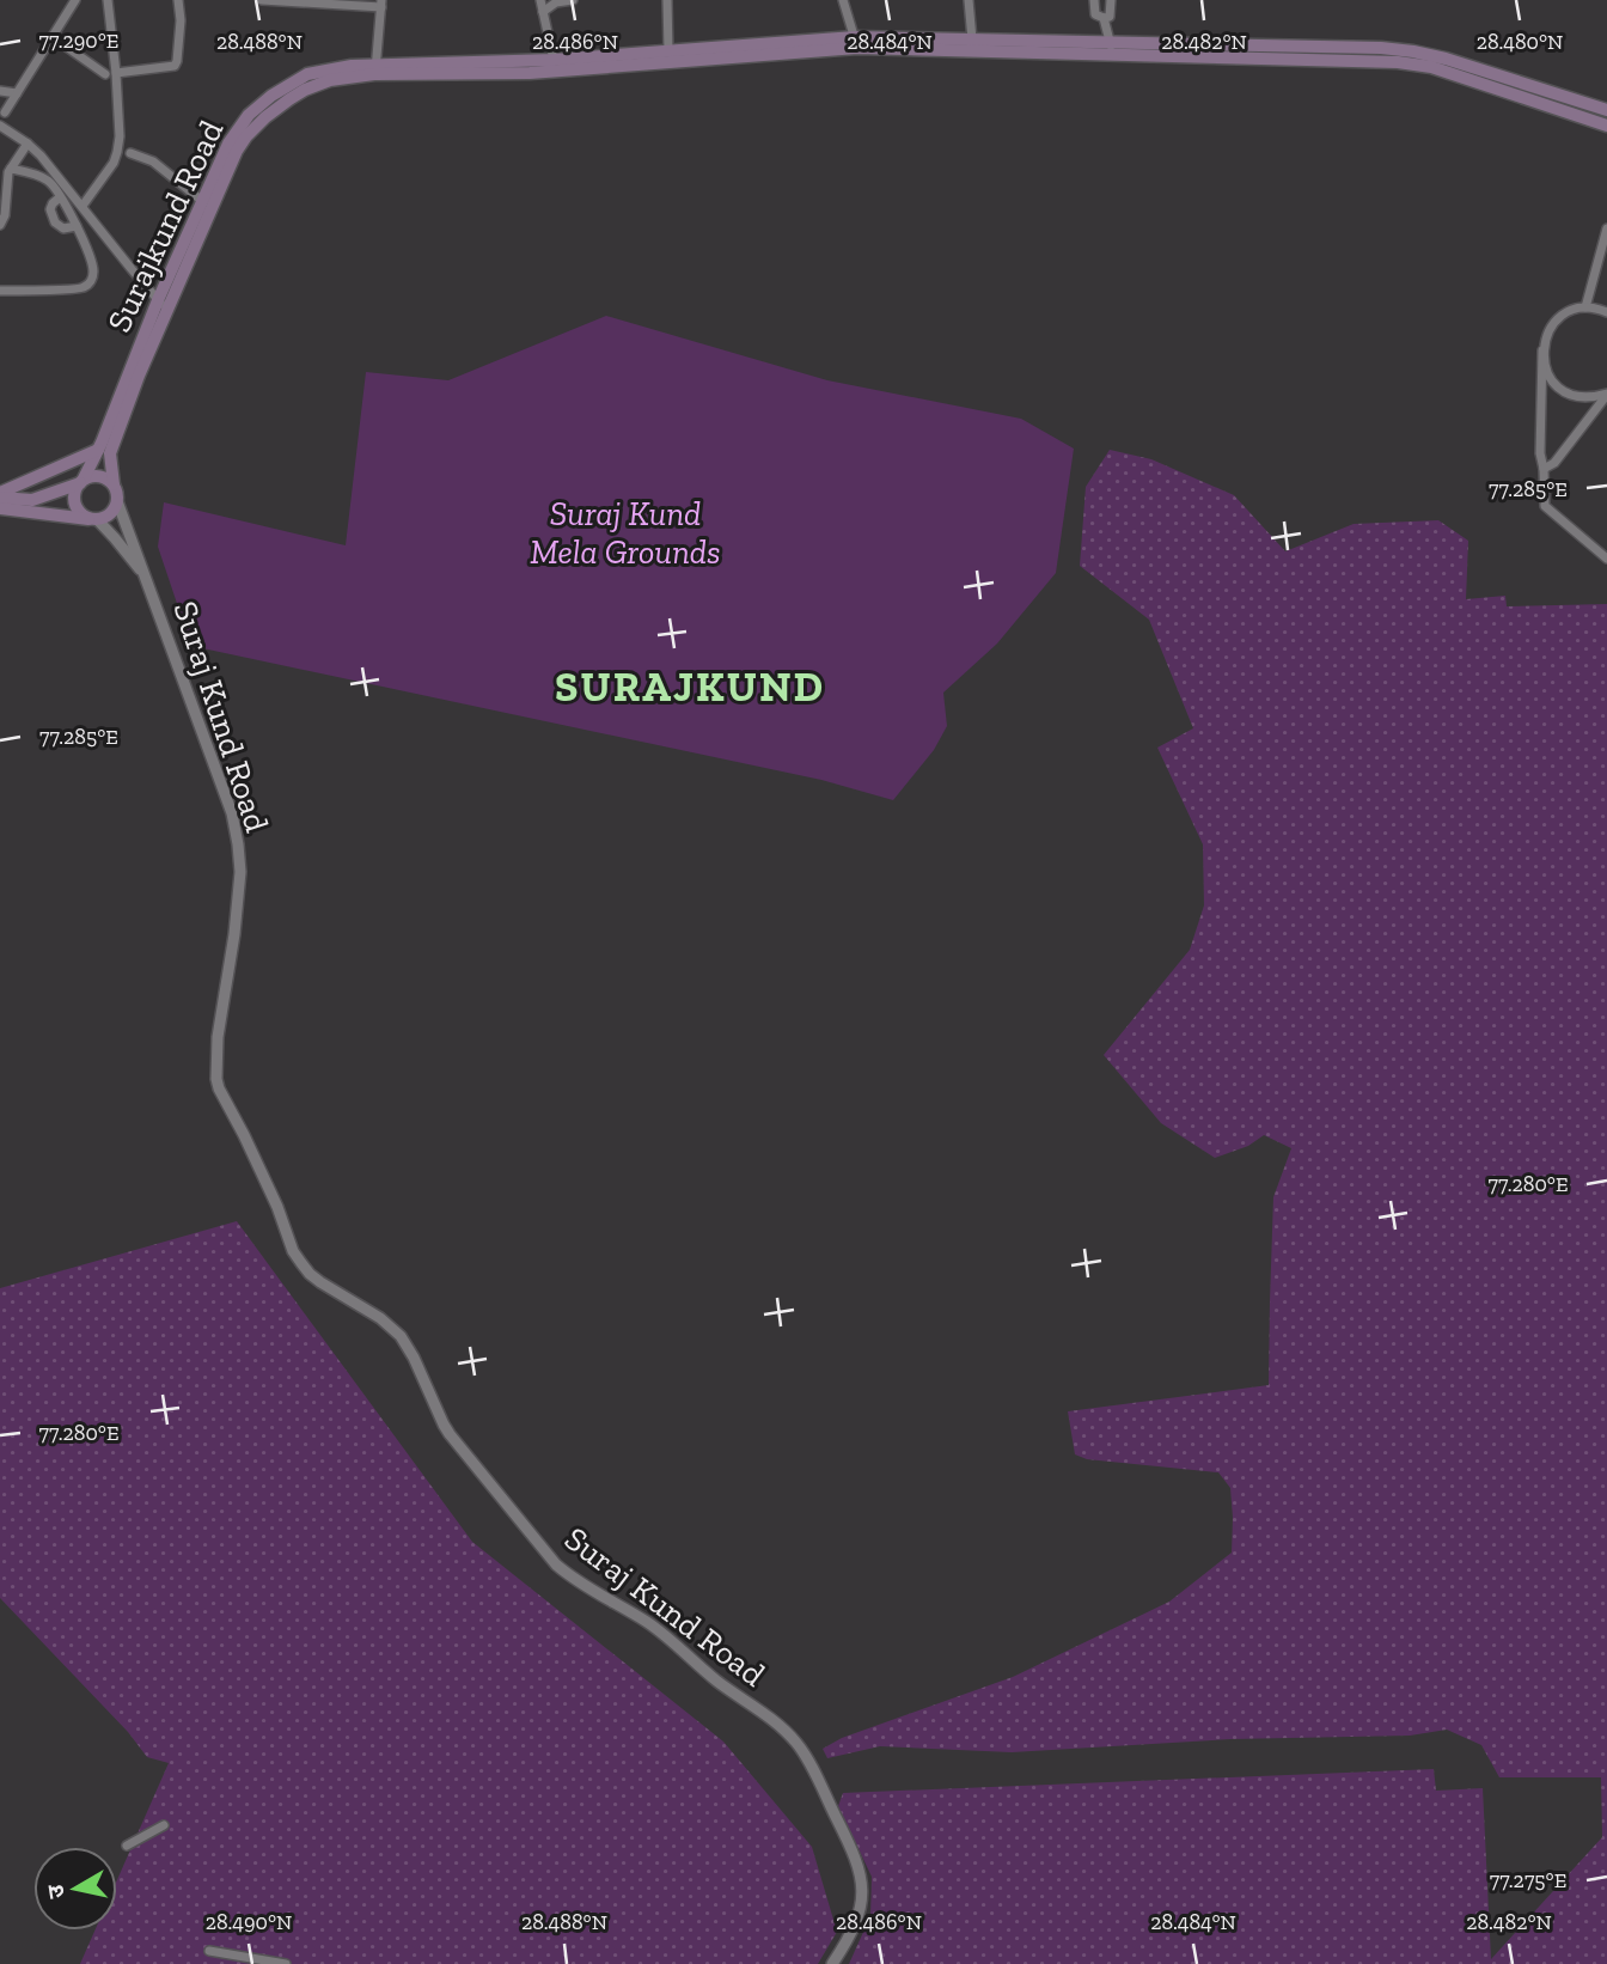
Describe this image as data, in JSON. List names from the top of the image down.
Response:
{
  "streets": {
    "main road": ["Surajkund Road"],
    "street": ["Suraj Kund Road"]
  },
  "crossings": [
    ["Surajkund Road", "Suraj Kund Road"]
  ],
  "districts": ["SURAJKUND"],
  "parks": ["Suraj Kund Mela Grounds"],
  "north": "left",
  "coordinates": [
    "77.290°E",
    "28.488°N",
    "28.486°N",
    "28.484°N",
    "28.482°N",
    "28.480°N",
    "77.285°E",
    "77.280°E",
    "77.275°E",
    "28.490°N"
  ]
}
